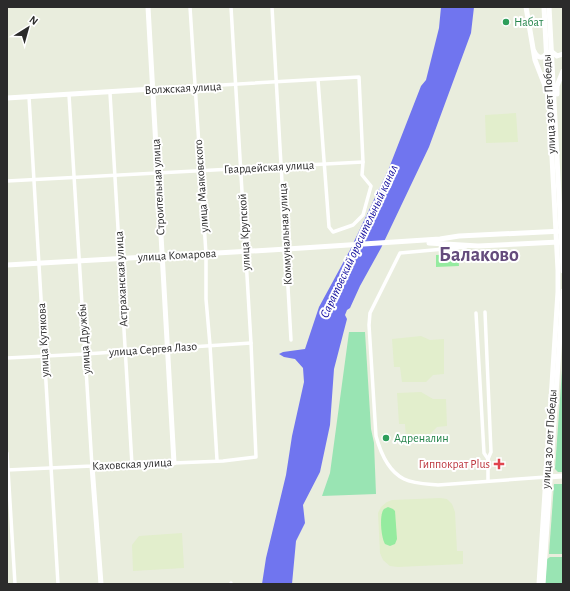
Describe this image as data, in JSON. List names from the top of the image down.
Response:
{
  "streets": {
    "main road": [
      "Волжская улица",
      "улица 30 лет Победы",
      "Строительная улица",
      "улица Комарова",
      "улица Дружбы",
      "Каховская улица"
    ],
    "street": [
      "Гвардейская улица",
      "улица Маяковского",
      "улица Крупской",
      "Коммунальная улица",
      "Астраханская улица",
      "улица Кутякова",
      "улица Сергея Лазо"
    ]
  },
  "crossings": [
    ["Волжская улица", "Гвардейская улица"],
    ["Волжская улица", "улица Маяковского"],
    ["Волжская улица", "Строительная улица"],
    ["Волжская улица", "улица Крупской"],
    ["Волжская улица", "Коммунальная улица"],
    ["Волжская улица", "Астраханская улица"],
    ["Волжская улица", "улица Дружбы"],
    ["Волжская улица", "улица Кутякова"],
    ["Гвардейская улица", "улица Маяковского"],
    ["Гвардейская улица", "Строительная улица"],
    ["Гвардейская улица", "улица Крупской"],
    ["Гвардейская улица", "Коммунальная улица"],
    ["Гвардейская улица", "Астраханская улица"],
    ["Гвардейская улица", "улица Дружбы"],
    ["Гвардейская улица", "улица Кутякова"],
    ["улица Маяковского", "улица Комарова"],
    ["улица Маяковского", "улица Сергея Лазо"],
    ["улица Маяковского", "Каховская улица"],
    ["Строительная улица", "улица Комарова"],
    ["Строительная улица", "улица Сергея Лазо"],
    ["Строительная улица", "Каховская улица"],
    ["улица Крупской", "улица Комарова"],
    ["улица Крупской", "улица Сергея Лазо"],
    ["улица Крупской", "Каховская улица"],
    ["Коммунальная улица", "улица Комарова"],
    ["улица Комарова", "Астраханская улица"],
    ["улица Комарова", "улица Дружбы"],
    ["улица Комарова", "улица Кутякова"],
    ["Астраханская улица", "улица Сергея Лазо"],
    ["Астраханская улица", "Каховская улица"],
    ["улица Дружбы", "улица Сергея Лазо"],
    ["улица Дружбы", "Каховская улица"],
    ["улица Кутякова", "улица Сергея Лазо"],
    ["улица Кутякова", "Каховская улица"]
  ],
  "districts": ["Балаково"],
  "water": ["Саратовский оросительный канал"],
  "places": {
    "other": ["Набат", "Адреналин"],
    "health": ["Гиппократ Plus"]
  },
  "north": "top right"
}
